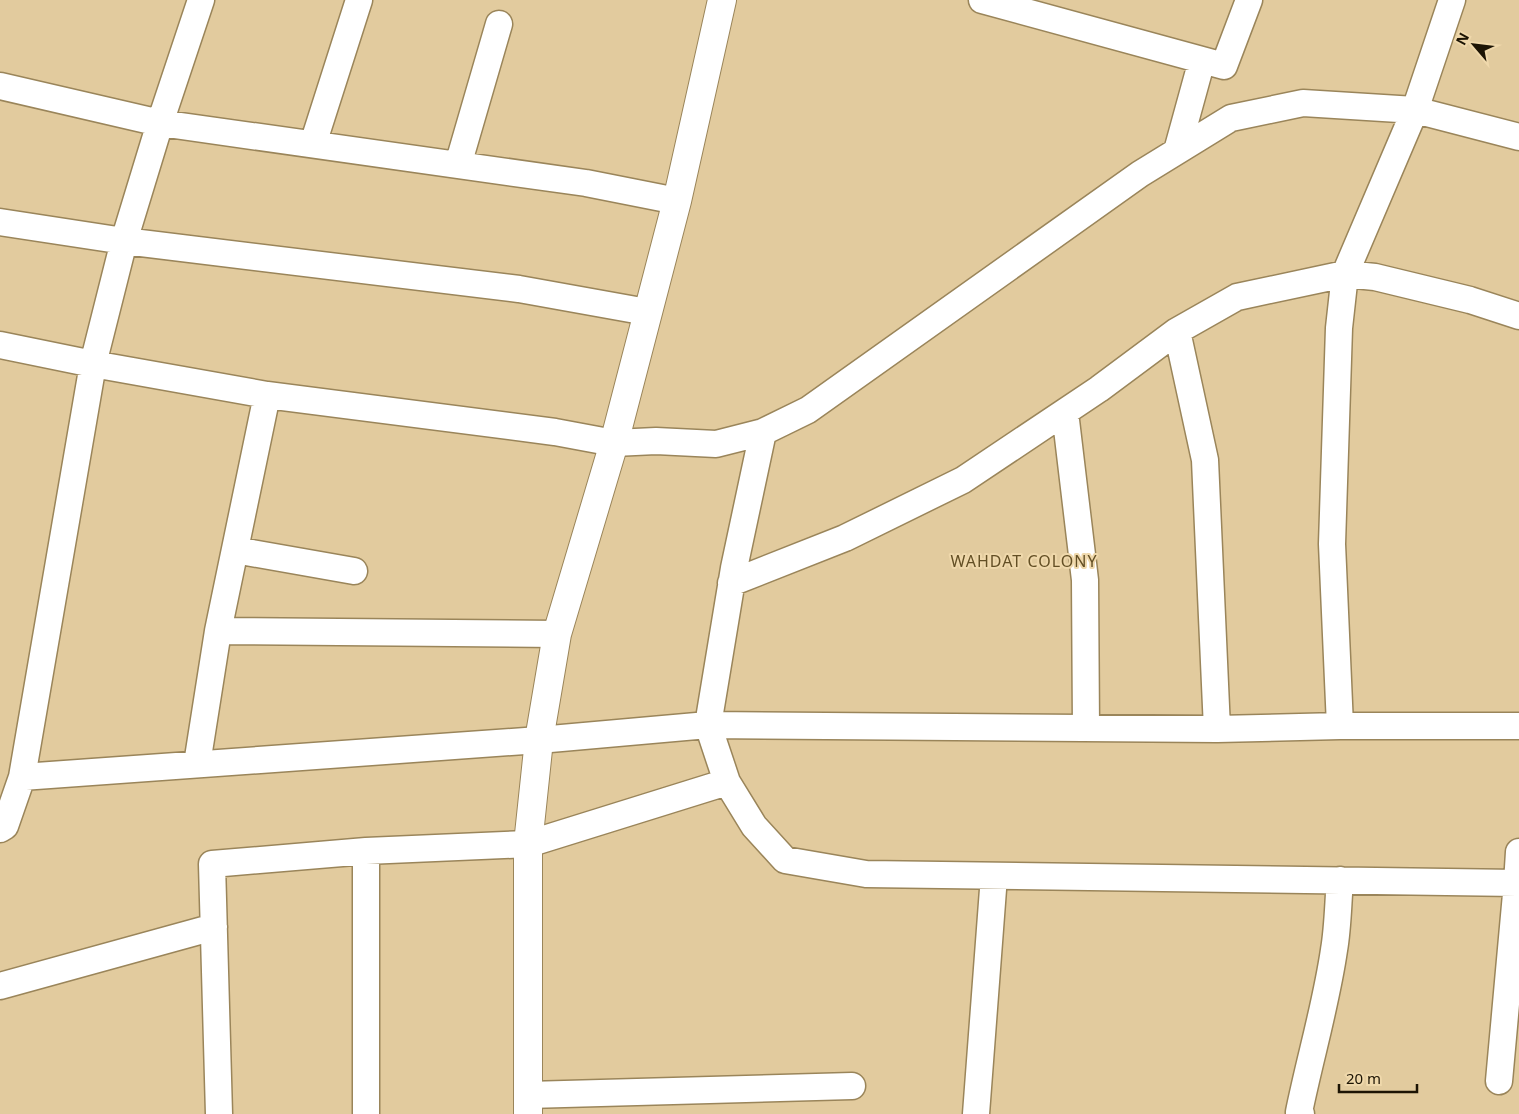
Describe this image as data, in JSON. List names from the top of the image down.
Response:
{
  "districts": ["WAHDAT COLONY"],
  "scale_bar": "20 m",
  "north": "top left"
}
